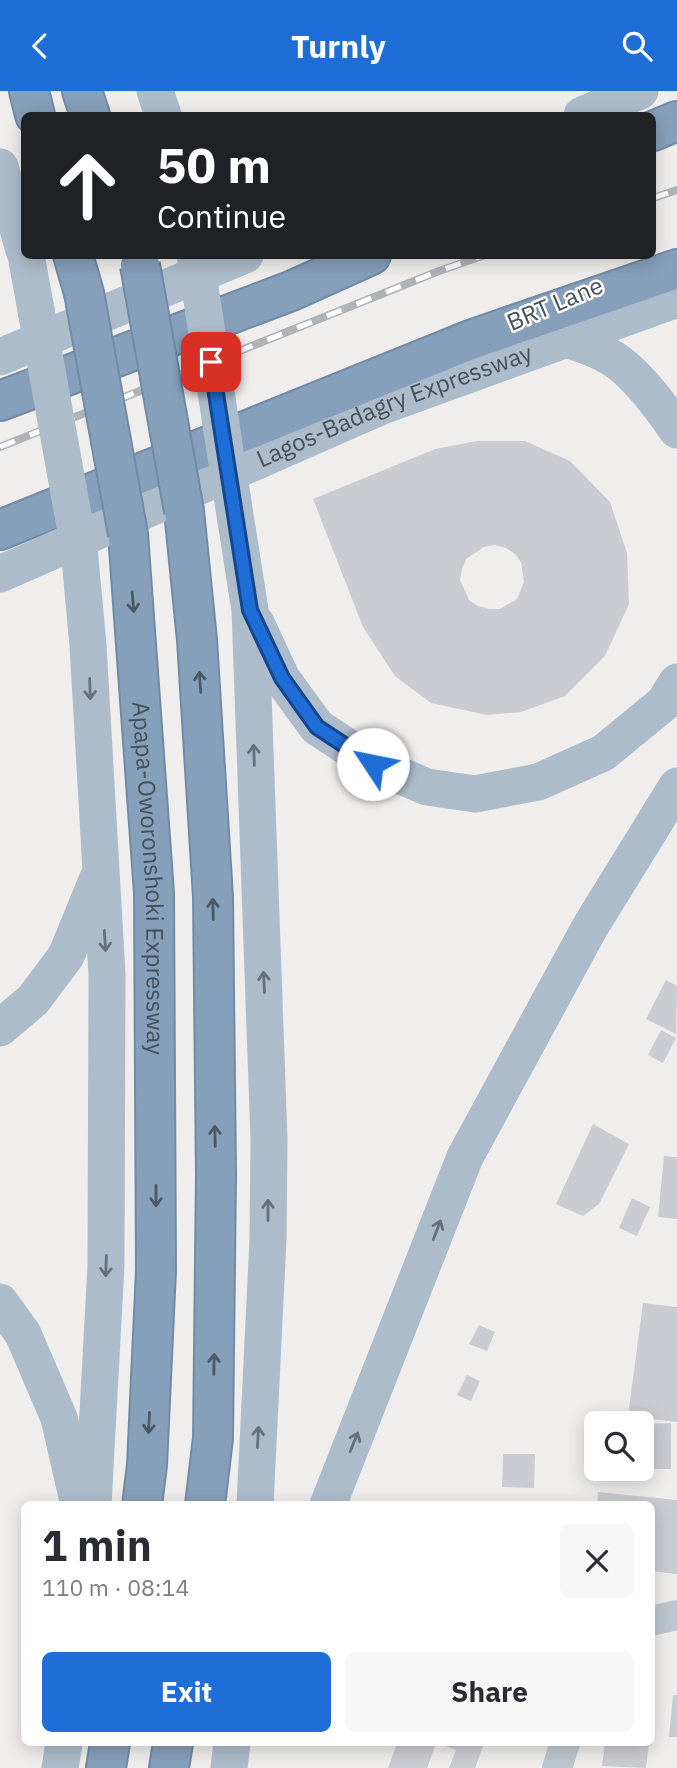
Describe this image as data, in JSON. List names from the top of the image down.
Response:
{
  "streets": {
    "highway": ["Lagos-Badagry Expressway", "Apapa-Oworonshoki Expressway"],
    "street": ["BRT Lane"]
  },
  "crossings": [
    ["BRT Lane", "Lagos-Badagry Expressway"]
  ],
  "page": {
    "header": "Turnly",
    "turn": ["50 m", "Continue"],
    "heading": ["1 min", "110 m · 08:14"],
    "buttons": ["Exit", "Share"]
  }
}
